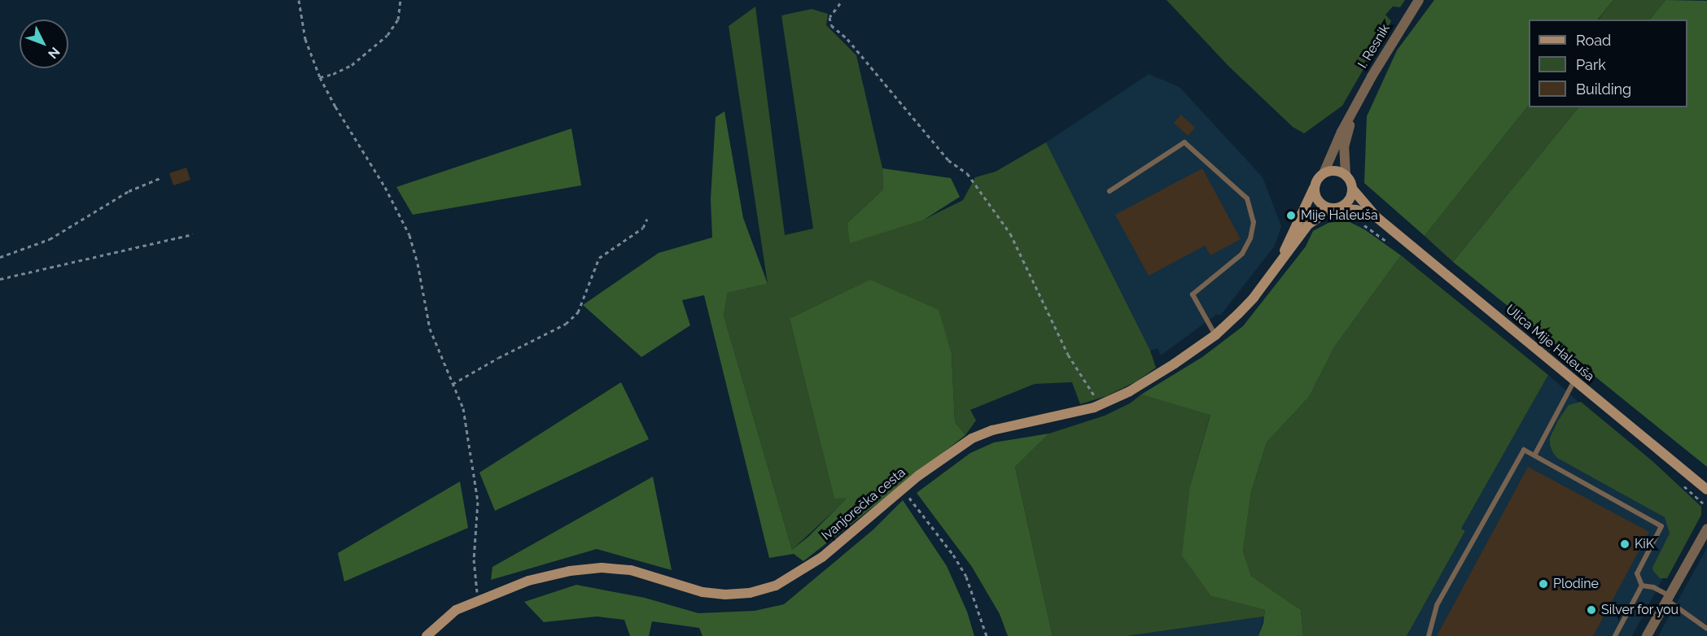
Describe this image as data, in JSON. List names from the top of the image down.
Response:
{
  "streets": {
    "main road": ["Ulica Mije Haleuša", "Ivanjorečka cesta"],
    "street": ["I. Resnik"]
  },
  "crossings": [
    ["I. Resnik", "Ulica Mije Haleuša"],
    ["I. Resnik", "Ivanjorečka cesta"],
    ["Ulica Mije Haleuša", "Ivanjorečka cesta"]
  ],
  "places": [
    "Mije Haleuša",
    "KiK",
    "Plodine",
    "Silver for you"
  ],
  "legend": ["Road", "Park", "Building"],
  "north": "bottom right"
}
